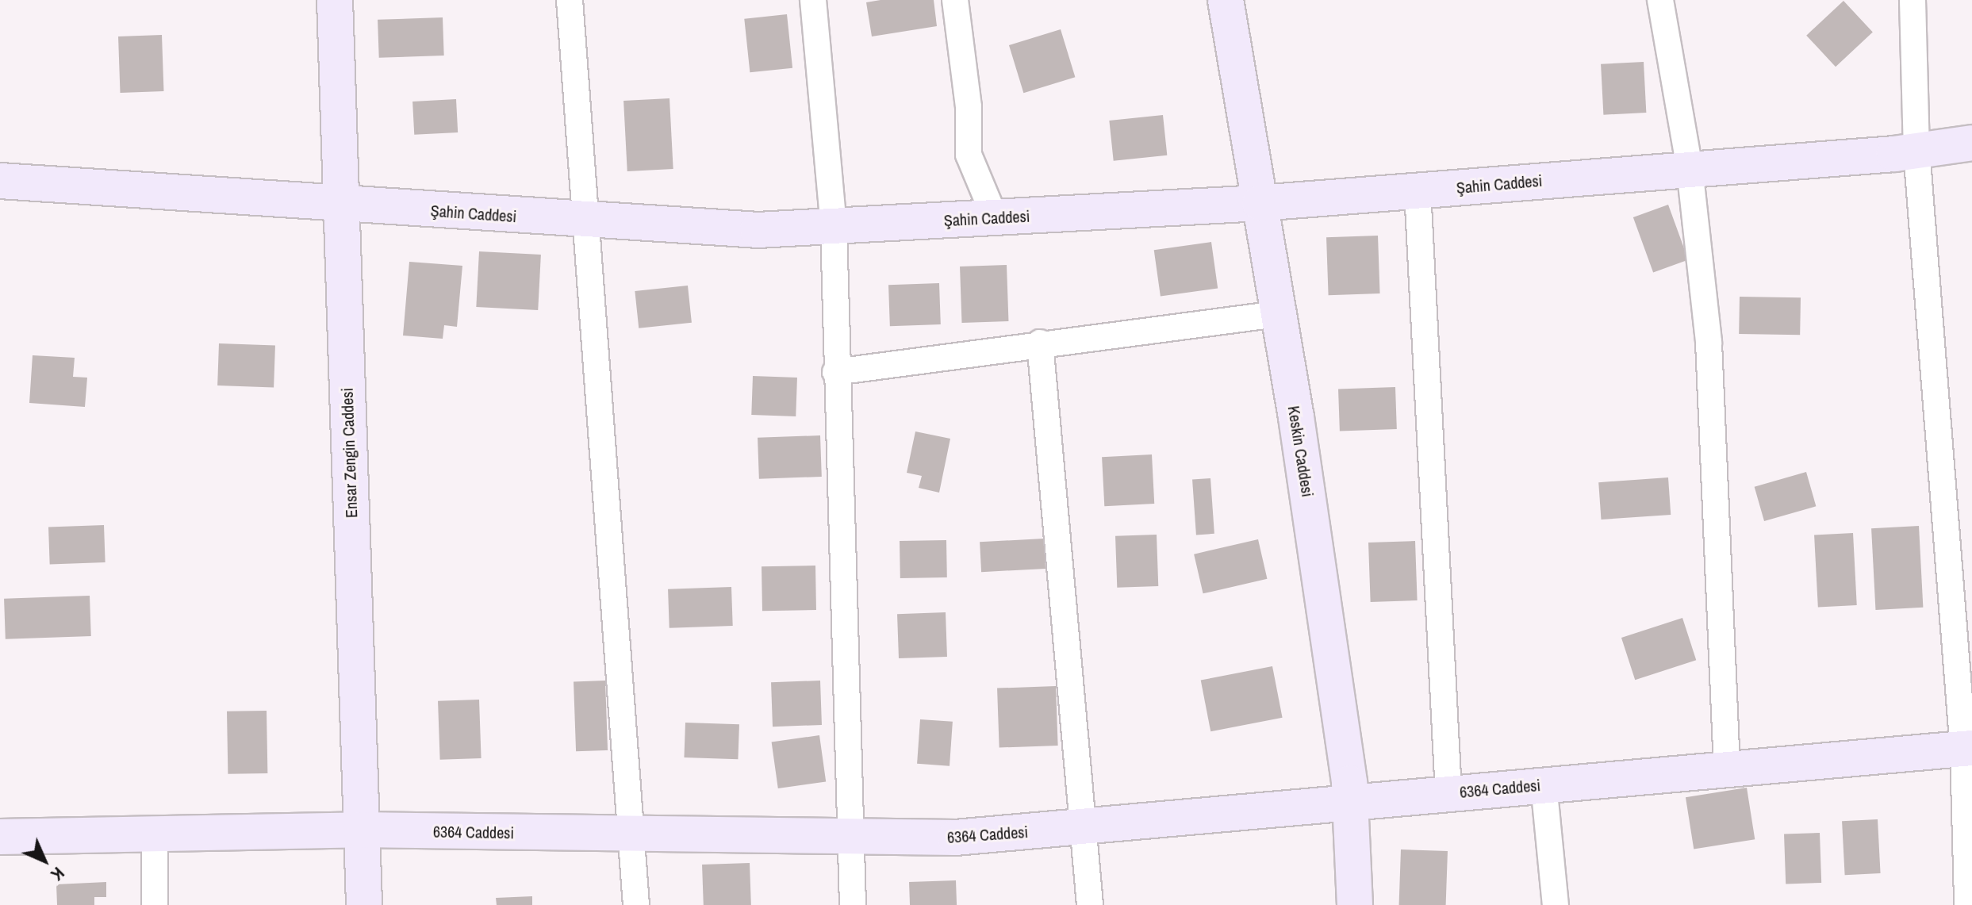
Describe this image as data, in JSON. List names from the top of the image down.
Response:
{
  "streets": {
    "street": [
      "Şahin Caddesi",
      "Keskin Caddesi",
      "Ensar Zengin Caddesi",
      "6364 Caddesi"
    ]
  },
  "crossings": [
    ["Şahin Caddesi", "Keskin Caddesi"],
    ["Şahin Caddesi", "Ensar Zengin Caddesi"],
    ["Keskin Caddesi", "6364 Caddesi"],
    ["Ensar Zengin Caddesi", "6364 Caddesi"]
  ],
  "north": "bottom right"
}
